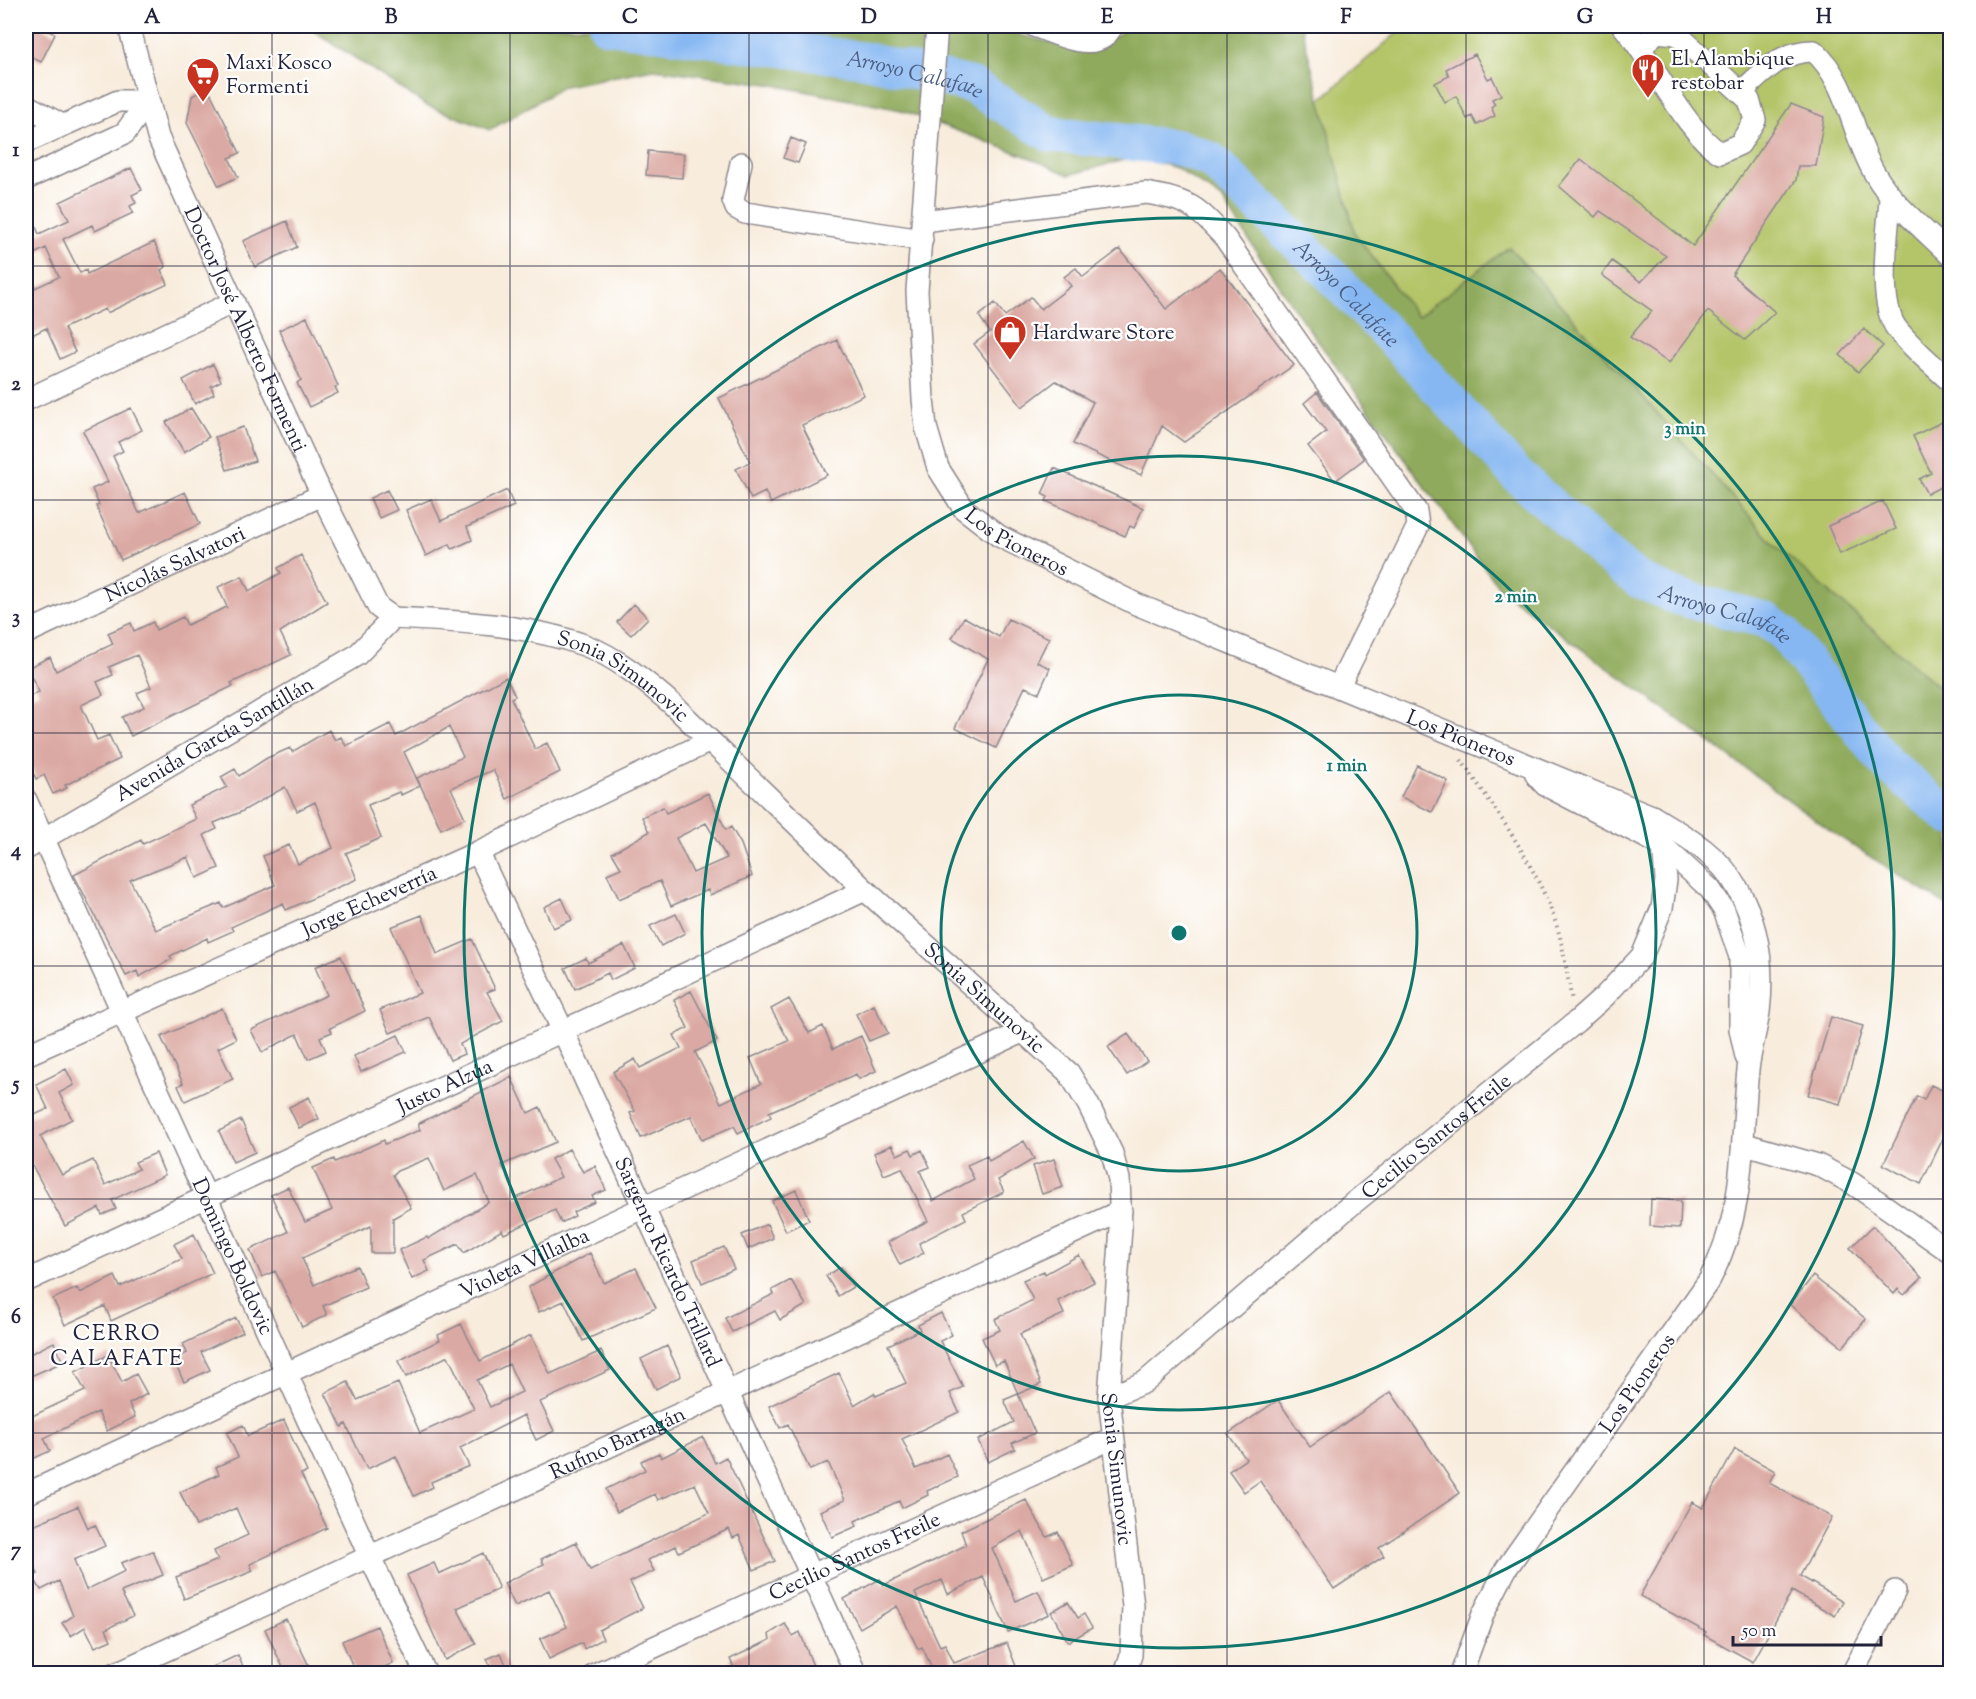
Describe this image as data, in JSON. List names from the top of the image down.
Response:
{
  "streets": {
    "street": [
      "Doctor José Alberto Formenti",
      "Los Pioneros",
      "Nicolás Salvatori",
      "Sonia Simunovic",
      "Avenida García Santillán",
      "Jorge Echeverría",
      "Justo Alzúa",
      "Cecilio Santos Freile",
      "Domingo Boldovic",
      "Violeta Villalba",
      "Sargento Ricardo Trillard",
      "Rufino Barragán"
    ]
  },
  "crossings": [
    ["Doctor José Alberto Formenti", "Nicolás Salvatori"],
    ["Doctor José Alberto Formenti", "Sonia Simunovic"],
    ["Doctor José Alberto Formenti", "Avenida García Santillán"],
    ["Los Pioneros", "Cecilio Santos Freile"],
    ["Sonia Simunovic", "Avenida García Santillán"],
    ["Sonia Simunovic", "Jorge Echeverría"],
    ["Sonia Simunovic", "Justo Alzúa"],
    ["Sonia Simunovic", "Cecilio Santos Freile"],
    ["Sonia Simunovic", "Violeta Villalba"],
    ["Sonia Simunovic", "Rufino Barragán"],
    ["Avenida García Santillán", "Domingo Boldovic"],
    ["Jorge Echeverría", "Domingo Boldovic"],
    ["Jorge Echeverría", "Sargento Ricardo Trillard"],
    ["Justo Alzúa", "Domingo Boldovic"],
    ["Justo Alzúa", "Sargento Ricardo Trillard"],
    ["Cecilio Santos Freile", "Sargento Ricardo Trillard"],
    ["Domingo Boldovic", "Violeta Villalba"],
    ["Domingo Boldovic", "Rufino Barragán"],
    ["Violeta Villalba", "Sargento Ricardo Trillard"],
    ["Sargento Ricardo Trillard", "Rufino Barragán"]
  ],
  "districts": ["CERRO CALAFATE"],
  "water": ["Arroyo Calafate"],
  "places": {
    "restaurant": ["El Alambique restobar"],
    "supermarket": ["Maxi Kosco Formenti"],
    "shop": ["Hardware Store"]
  },
  "scale_bar": "50 m",
  "grid": {
    "columns": [
      "A",
      "B",
      "C",
      "D",
      "E",
      "F",
      "G",
      "H"
    ],
    "rows": [
      "1",
      "2",
      "3",
      "4",
      "5",
      "6",
      "7"
    ]
  },
  "rings": ["3 min", "2 min", "1 min"]
}
